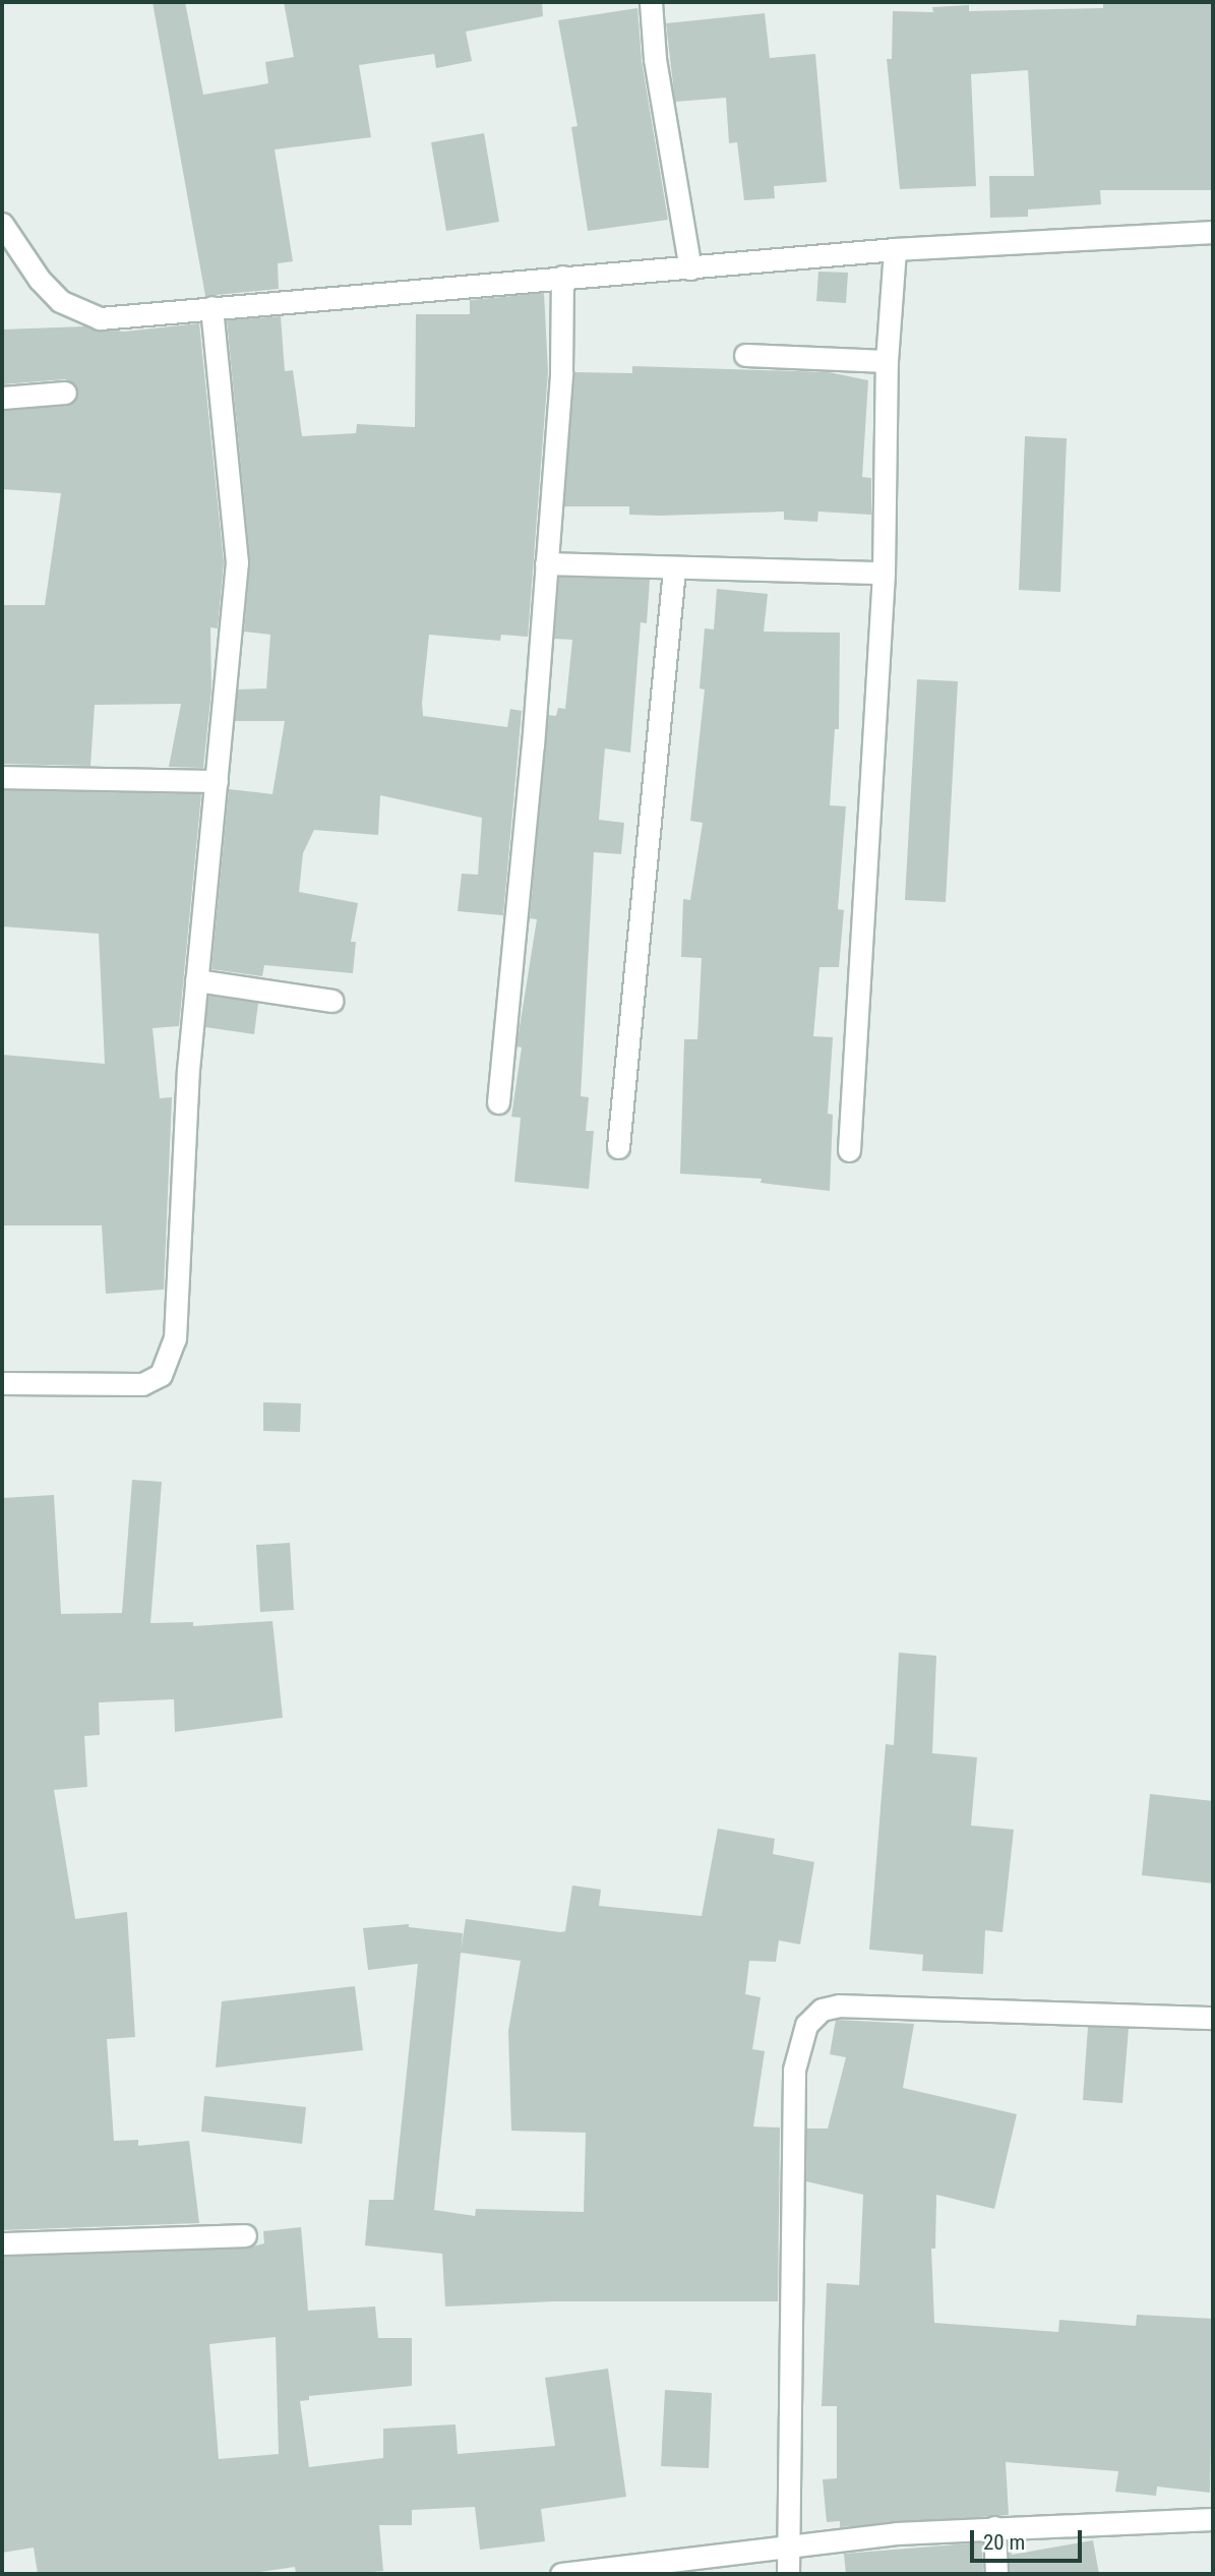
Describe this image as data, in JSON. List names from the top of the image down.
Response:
{
  "scale_bar": "20 m"
}
